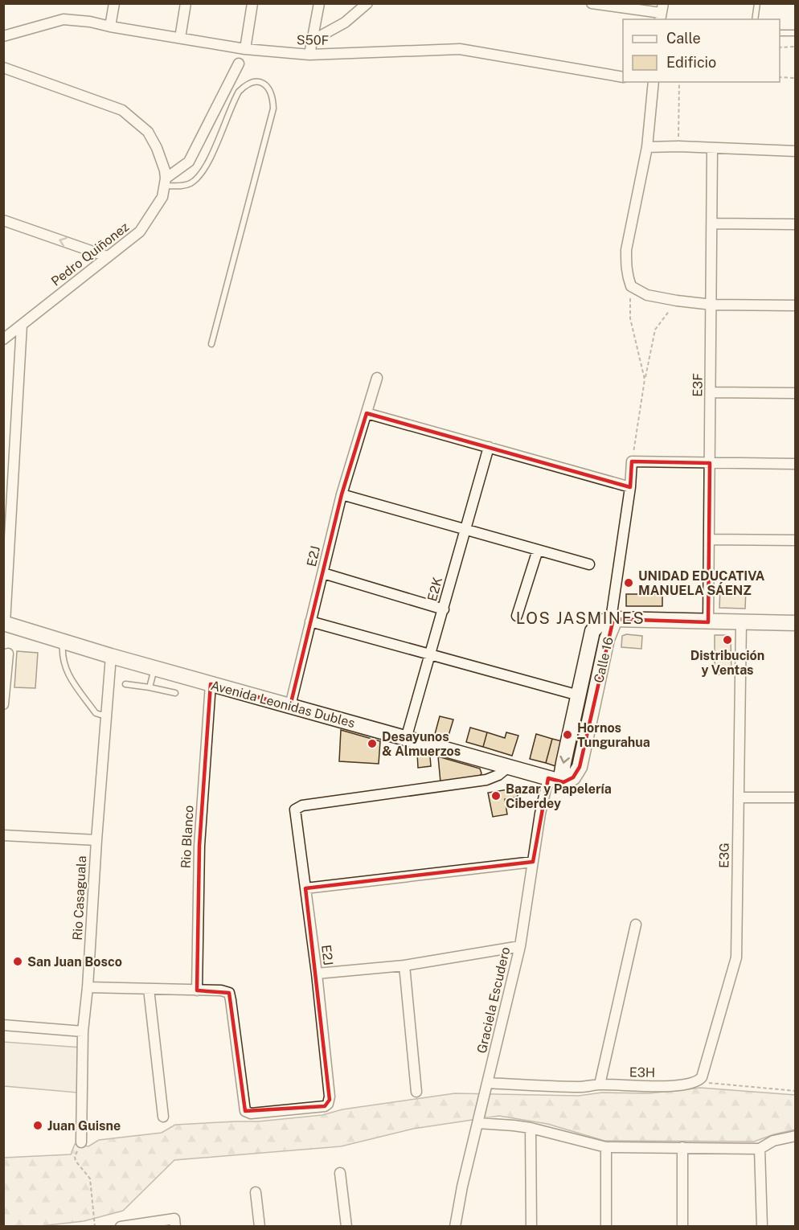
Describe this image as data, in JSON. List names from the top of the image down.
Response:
{
  "streets": {
    "main road": ["Calle 16", "Avenida Leonidas Dubles"],
    "street": [
      "S50F",
      "Pedro Quiñonez",
      "E3F",
      "E2J",
      "E2K",
      "Rio Blanco",
      "E3G",
      "Rio Casaguala",
      "Graciela Escudero",
      "E3H"
    ]
  },
  "crossings": [
    ["E2J", "Avenida Leonidas Dubles"],
    ["E2J", "Rio Blanco"],
    ["E2K", "Avenida Leonidas Dubles"],
    ["Calle 16", "Avenida Leonidas Dubles"],
    ["Avenida Leonidas Dubles", "Rio Blanco"],
    ["Avenida Leonidas Dubles", "Rio Casaguala"],
    ["Avenida Leonidas Dubles", "Graciela Escudero"],
    ["E3G", "E3H"],
    ["Graciela Escudero", "E3H"]
  ],
  "districts": ["LOS JASMINES"],
  "places": [
    "UNIDAD EDUCATIVA MANUELA SÁENZ",
    "Distribución y Ventas",
    "Hornos Tungurahua",
    "Desayunos & Almuerzos",
    "Bazar y Papelería Ciberdey",
    "San Juan Bosco",
    "Juan Guisne"
  ],
  "legend": ["Calle", "Edificio"]
}
